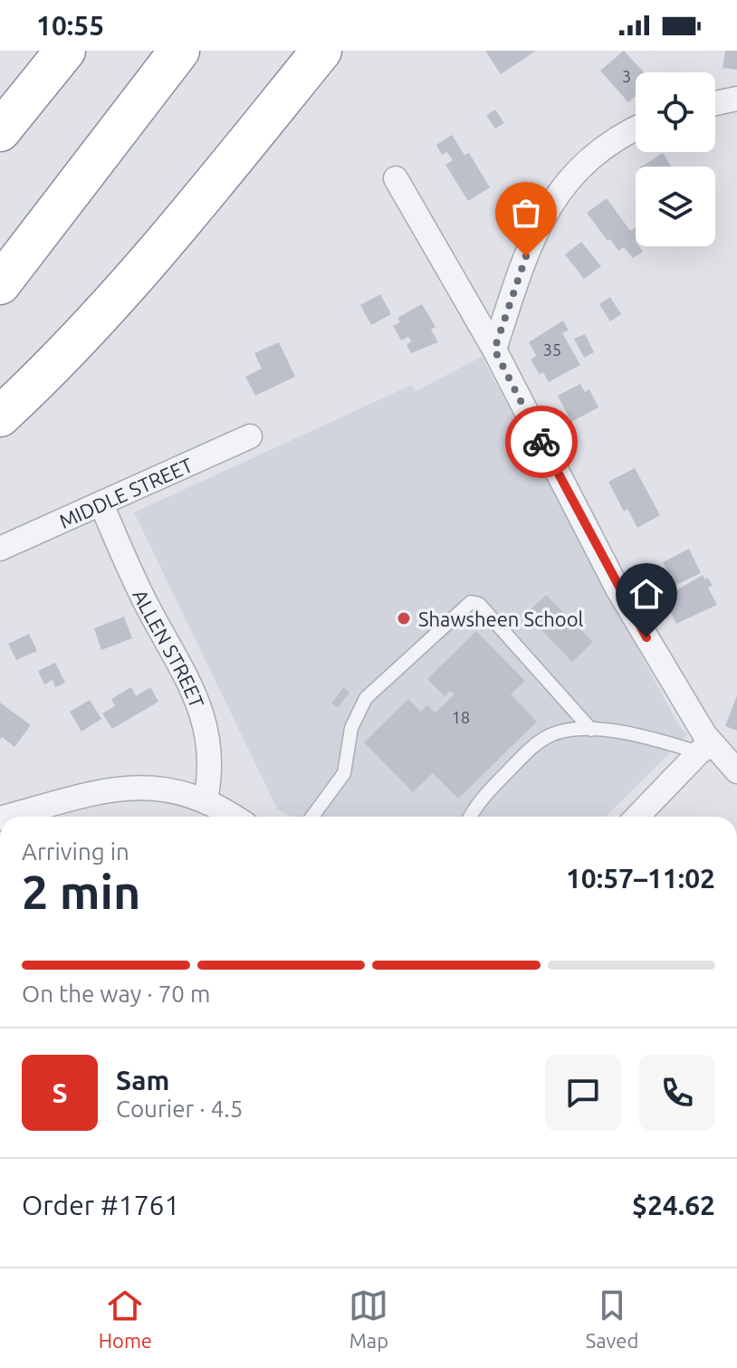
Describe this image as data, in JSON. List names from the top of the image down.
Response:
{
  "streets": {
    "street": ["MIDDLE STREET", "ALLEN STREET"]
  },
  "crossings": [
    ["MIDDLE STREET", "ALLEN STREET"]
  ],
  "places": ["Shawsheen School"],
  "house_numbers": ["3", "35", "18"],
  "page": {
    "status": "10:55",
    "heading": ["2 min", "Arriving in", "10:57–11:02"],
    "panel": [
      "Sam",
      "Courier · 4.5",
      "Order #1761",
      "$24.62"
    ],
    "bar": "On the way · 70 m",
    "round": "S",
    "tabs": ["Home", "Map", "Saved"]
  }
}
